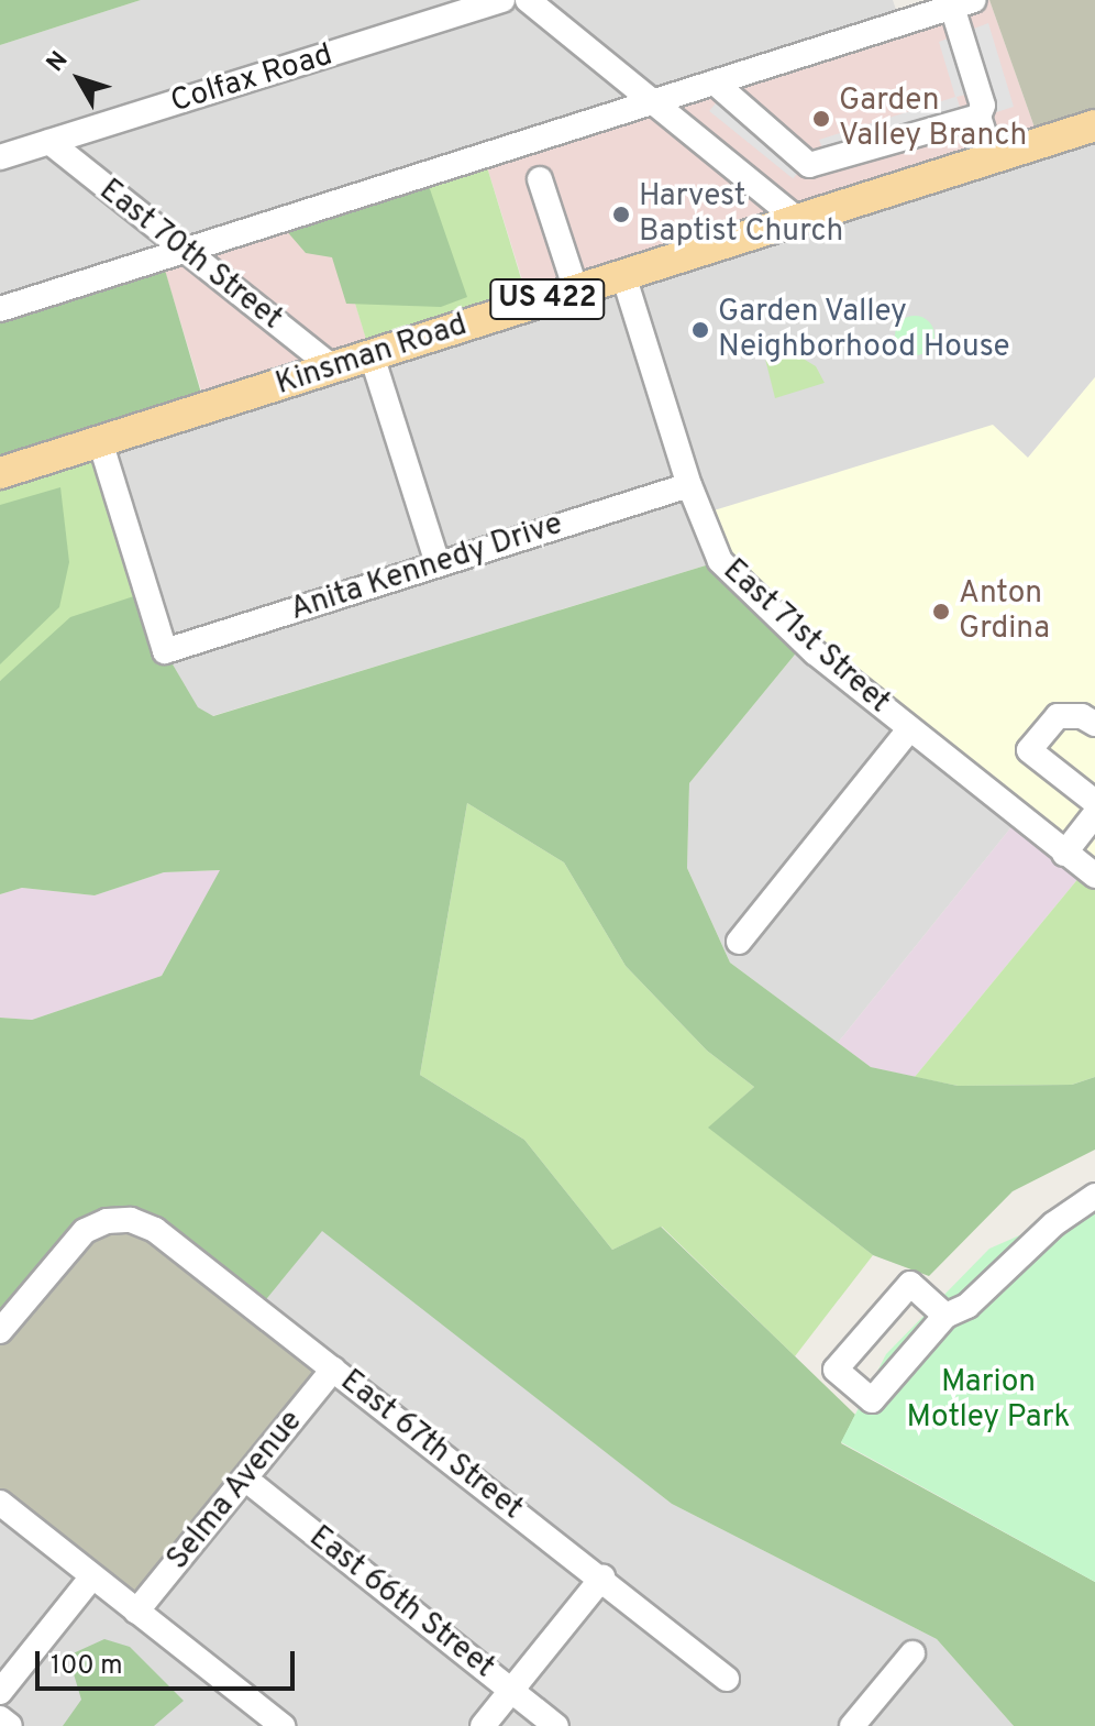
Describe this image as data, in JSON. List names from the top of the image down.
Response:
{
  "streets": {
    "main road": ["US 422", "Kinsman Road"],
    "street": [
      "Colfax Road",
      "East 70th Street",
      "Anita Kennedy Drive",
      "East 71st Street",
      "East 67th Street",
      "Selma Avenue",
      "East 66th Street"
    ]
  },
  "crossings": [
    ["Colfax Road", "East 70th Street"],
    ["East 70th Street", "Kinsman Road"],
    ["Kinsman Road", "Anita Kennedy Drive"],
    ["Kinsman Road", "East 71st Street"],
    ["Anita Kennedy Drive", "East 71st Street"],
    ["East 67th Street", "Selma Avenue"],
    ["Selma Avenue", "East 66th Street"]
  ],
  "parks": ["Marion Motley Park"],
  "places": [
    "Garden Valley Branch",
    "Harvest Baptist Church",
    "Garden Valley Neighborhood House",
    "Anton Grdina"
  ],
  "scale_bar": "100 m",
  "north": "top left"
}
